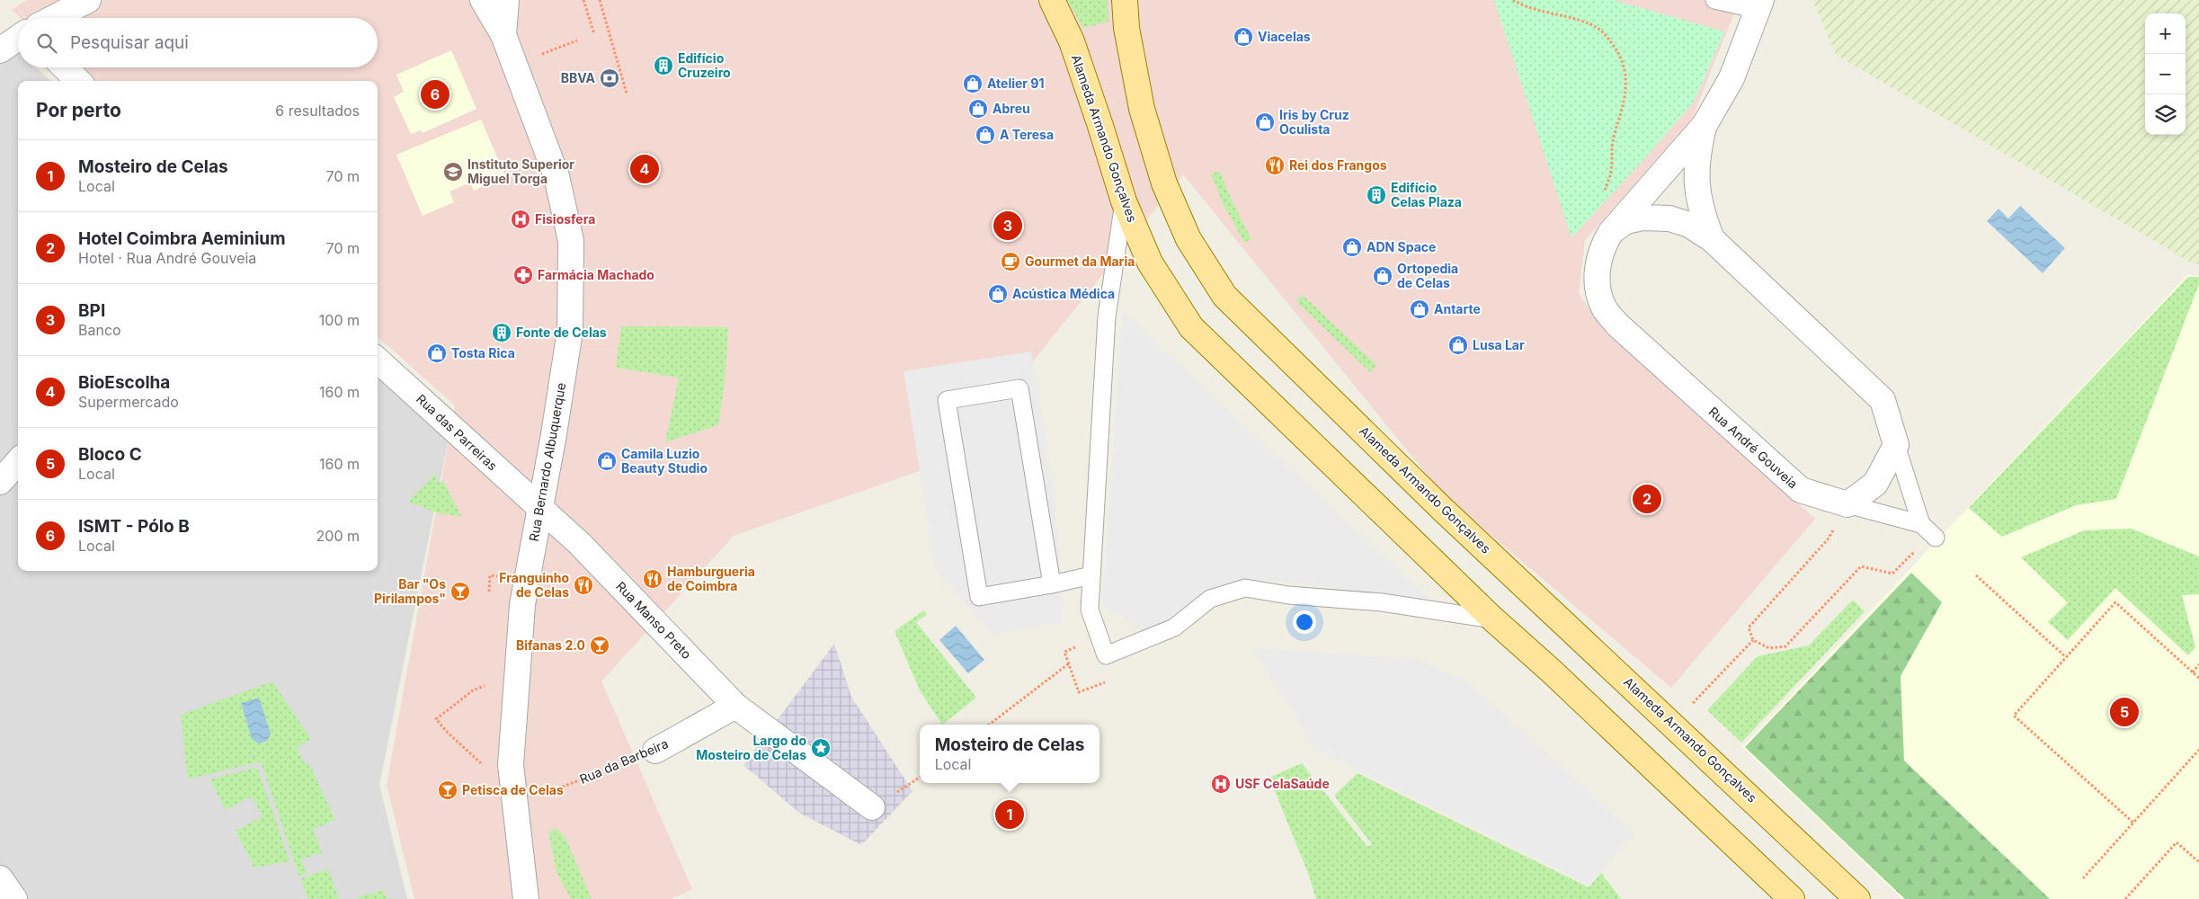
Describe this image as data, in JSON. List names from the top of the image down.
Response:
{
  "streets": {
    "main road": ["Alameda Armando Gonçalves"],
    "street": [
      "Rua das Parreiras",
      "Rua André Gouveia",
      "Rua Bernardo Albuquerque",
      "Rua Manso Preto",
      "Rua da Barbeira"
    ]
  },
  "crossings": [
    ["Rua das Parreiras", "Rua Bernardo Albuquerque"],
    ["Rua das Parreiras", "Rua Manso Preto"],
    ["Rua Bernardo Albuquerque", "Rua Manso Preto"],
    ["Rua Manso Preto", "Rua da Barbeira"]
  ],
  "places": {
    "shop": [
      "Viacelas",
      "Atelier 91",
      "Abreu",
      "Iris by Cruz Oculista",
      "A Teresa",
      "ADN Space",
      "Ortopedia de Celas",
      "Acústica Médica",
      "Antarte",
      "Lusa Lar",
      "Tosta Rica",
      "Camila Luzio Beauty Studio"
    ],
    "building": ["Edifício Cruzeiro", "Edifício Celas Plaza", "Fonte de Celas"],
    "bank": ["BBVA"],
    "restaurant": ["Rei dos Frangos", "Hamburgueria de Coimbra", "Franguinho de Celas"],
    "school or university": ["Instituto Superior Miguel Torga"],
    "hospital": ["Fisiosfera", "USF CelaSaúde"],
    "cafe": ["Gourmet da Maria"],
    "pharmacy": ["Farmácia Machado"],
    "bar": ["Bar \"Os Pirilampos\"", "Bifanas 2.0", "Petisca de Celas"],
    "place": ["Largo do Mosteiro de Celas"]
  },
  "page": {
    "map_buttons": ["+", "−"],
    "search": "Pesquisar aqui",
    "pins": [
      "6",
      "4",
      "3",
      "2",
      "5",
      "1"
    ],
    "heading": ["Por perto", "6 resultados"],
    "list": [
      {
        "mark": "1",
        "name": "Mosteiro de Celas",
        "note": "Local",
        "value": "70 m"
      },
      {
        "mark": "2",
        "name": "Hotel Coimbra Aeminium",
        "note": "Hotel · Rua André Gouveia",
        "value": "70 m"
      },
      {
        "mark": "3",
        "name": "BPI",
        "note": "Banco",
        "value": "100 m"
      },
      {
        "mark": "4",
        "name": "BioEscolha",
        "note": "Supermercado",
        "value": "160 m"
      },
      {
        "mark": "5",
        "name": "Bloco C",
        "note": "Local",
        "value": "160 m"
      },
      {
        "mark": "6",
        "name": "ISMT - Pólo B",
        "note": "Local",
        "value": "200 m"
      }
    ],
    "popup": ["Mosteiro de Celas", "Local"]
  }
}
